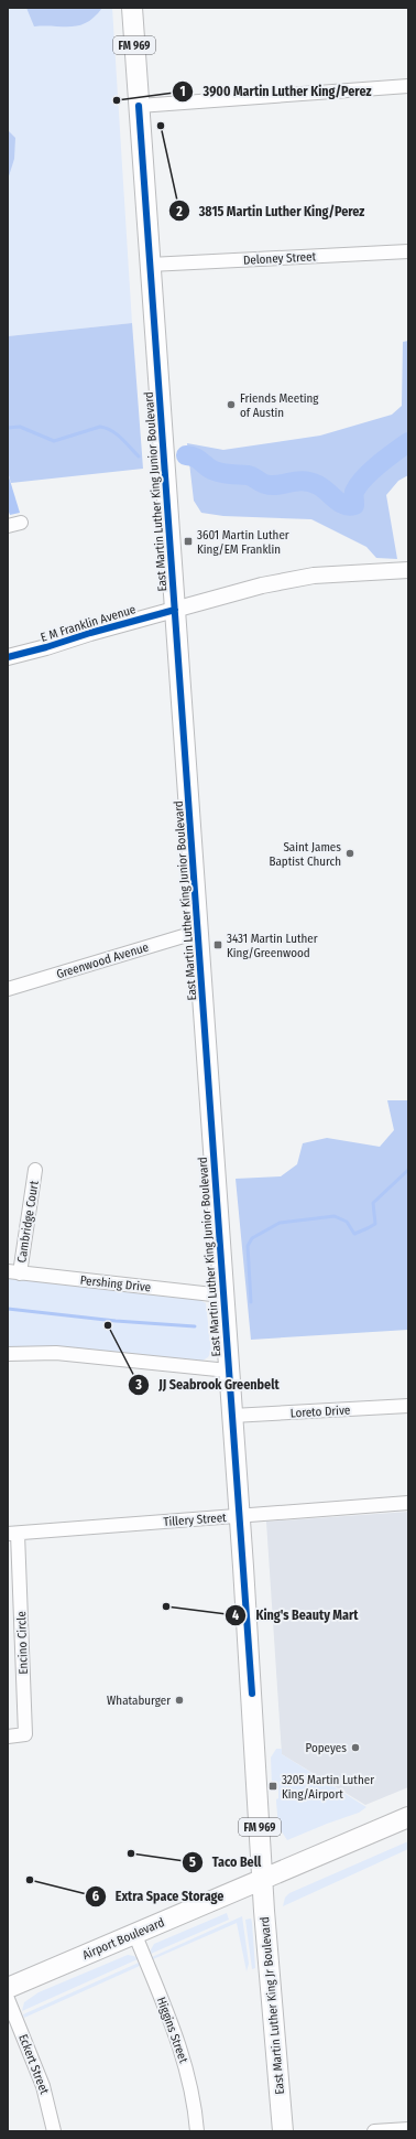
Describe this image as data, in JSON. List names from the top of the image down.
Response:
{
  "streets": {
    "main road": [
      "FM 969",
      "East Martin Luther King Junior Boulevard",
      "Airport Boulevard",
      "East Martin Luther King Jr Boulevard"
    ],
    "street": [
      "Deloney Street",
      "E M Franklin Avenue",
      "Greenwood Avenue",
      "Cambridge Court",
      "Pershing Drive",
      "Loreto Drive",
      "Tillery Street",
      "Encino Circle",
      "Higgins Street",
      "Eckert Street"
    ]
  },
  "crossings": [
    ["Deloney Street", "East Martin Luther King Junior Boulevard"],
    ["East Martin Luther King Junior Boulevard", "E M Franklin Avenue"],
    ["East Martin Luther King Junior Boulevard", "Greenwood Avenue"],
    ["East Martin Luther King Junior Boulevard", "Pershing Drive"],
    ["East Martin Luther King Junior Boulevard", "Loreto Drive"],
    ["East Martin Luther King Junior Boulevard", "Tillery Street"],
    ["East Martin Luther King Junior Boulevard", "Airport Boulevard"],
    ["East Martin Luther King Junior Boulevard", "East Martin Luther King Jr Boulevard"],
    ["Cambridge Court", "Pershing Drive"],
    ["Tillery Street", "Encino Circle"],
    ["Airport Boulevard", "East Martin Luther King Jr Boulevard"],
    ["Airport Boulevard", "Higgins Street"]
  ],
  "places": {
    "other": [
      "3900 Martin Luther King/Perez",
      "3815 Martin Luther King/Perez",
      "Friends Meeting of Austin",
      "Saint James Baptist Church",
      "JJ Seabrook Greenbelt",
      "King's Beauty Mart",
      "Whataburger",
      "Popeyes",
      "Taco Bell",
      "Extra Space Storage"
    ],
    "transit": ["3601 Martin Luther King/EM Franklin", "3431 Martin Luther King/Greenwood", "3205 Martin Luther King/Airport"]
  }
}
